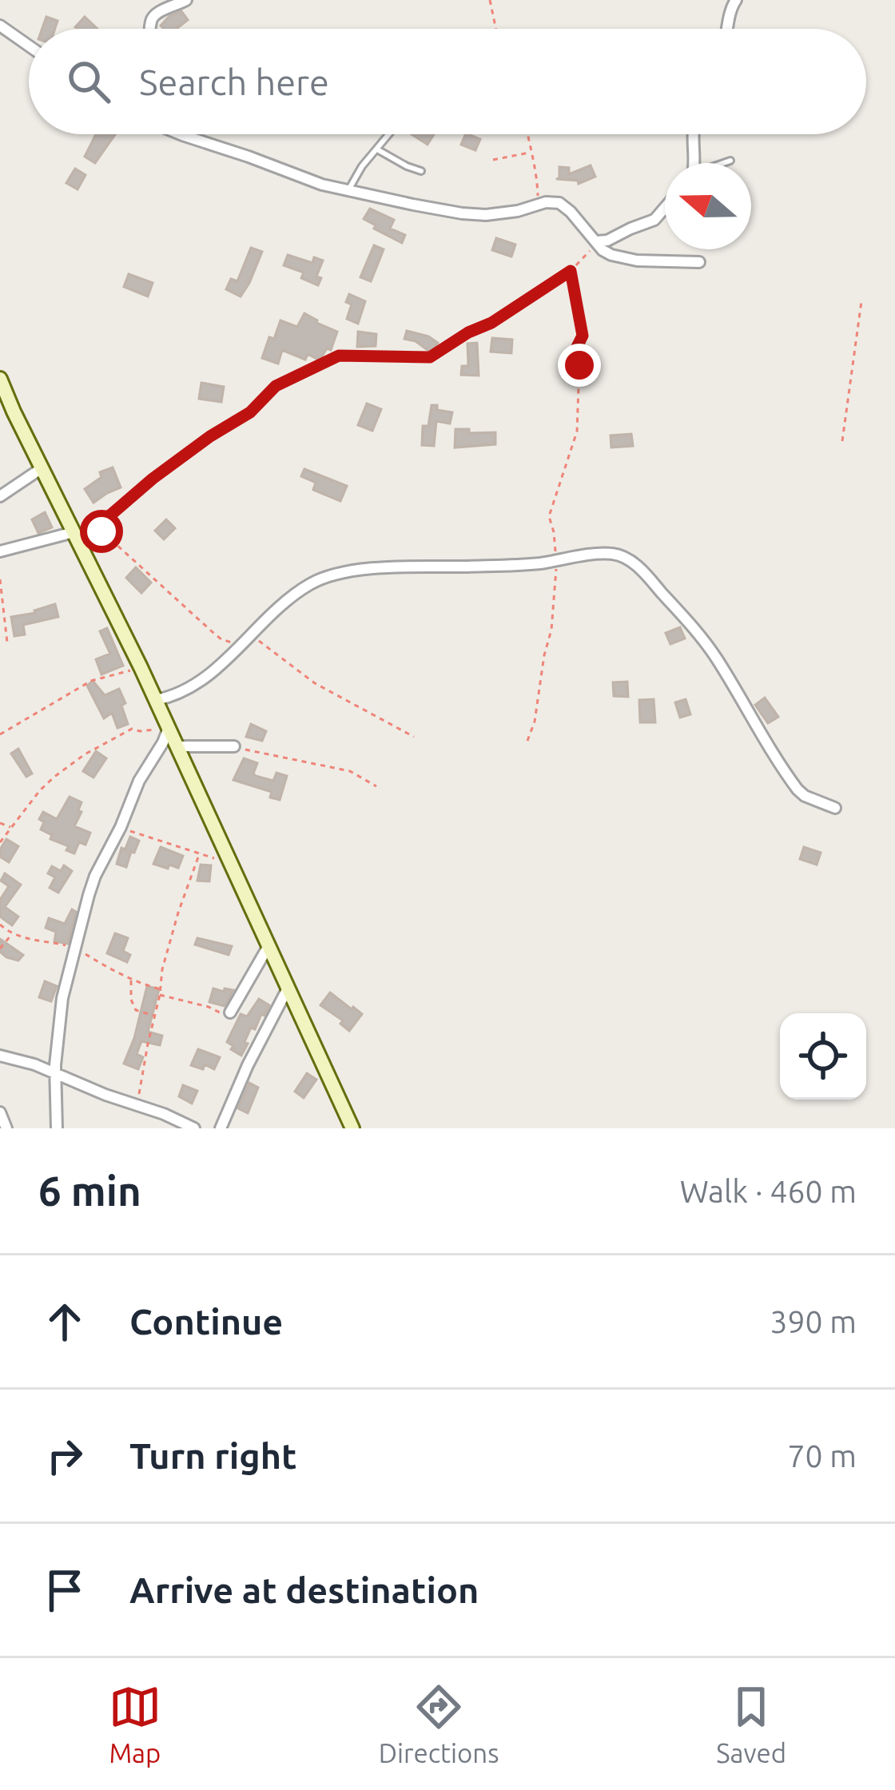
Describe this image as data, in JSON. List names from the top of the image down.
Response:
{
  "north": "left",
  "page": {
    "search": "Search here",
    "heading": ["6 min", "Walk · 460 m"],
    "list": [
      ["Continue", "390 m"],
      ["Turn right", "70 m"],
      "Arrive at destination"
    ],
    "nav": ["Map", "Directions", "Saved"]
  }
}
